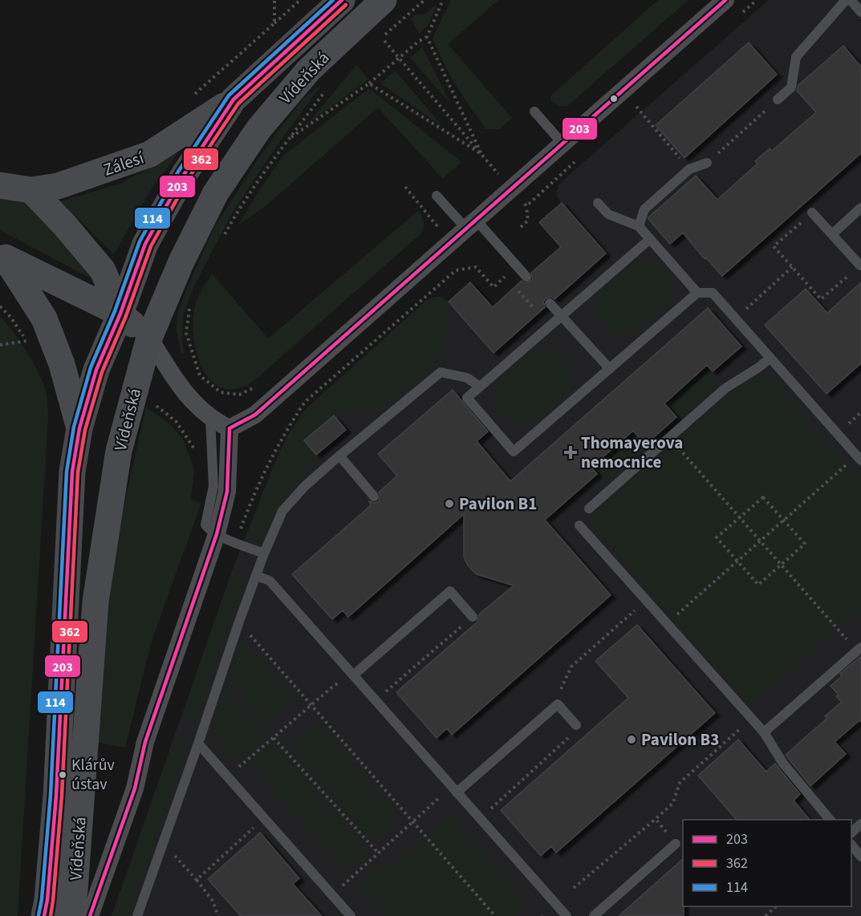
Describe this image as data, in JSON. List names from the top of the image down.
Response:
{
  "streets": {
    "main road": ["Vídeňská", "Zálesí"]
  },
  "crossings": [
    ["Vídeňská", "Zálesí"]
  ],
  "places": {
    "health": ["Thomayerova nemocnice"],
    "other": ["Pavilon B1", "Pavilon B3", "Klárův ústav"]
  },
  "lines": ["transit line 203", "transit line 114", "transit line 362"],
  "legend": ["203", "362", "114"]
}
